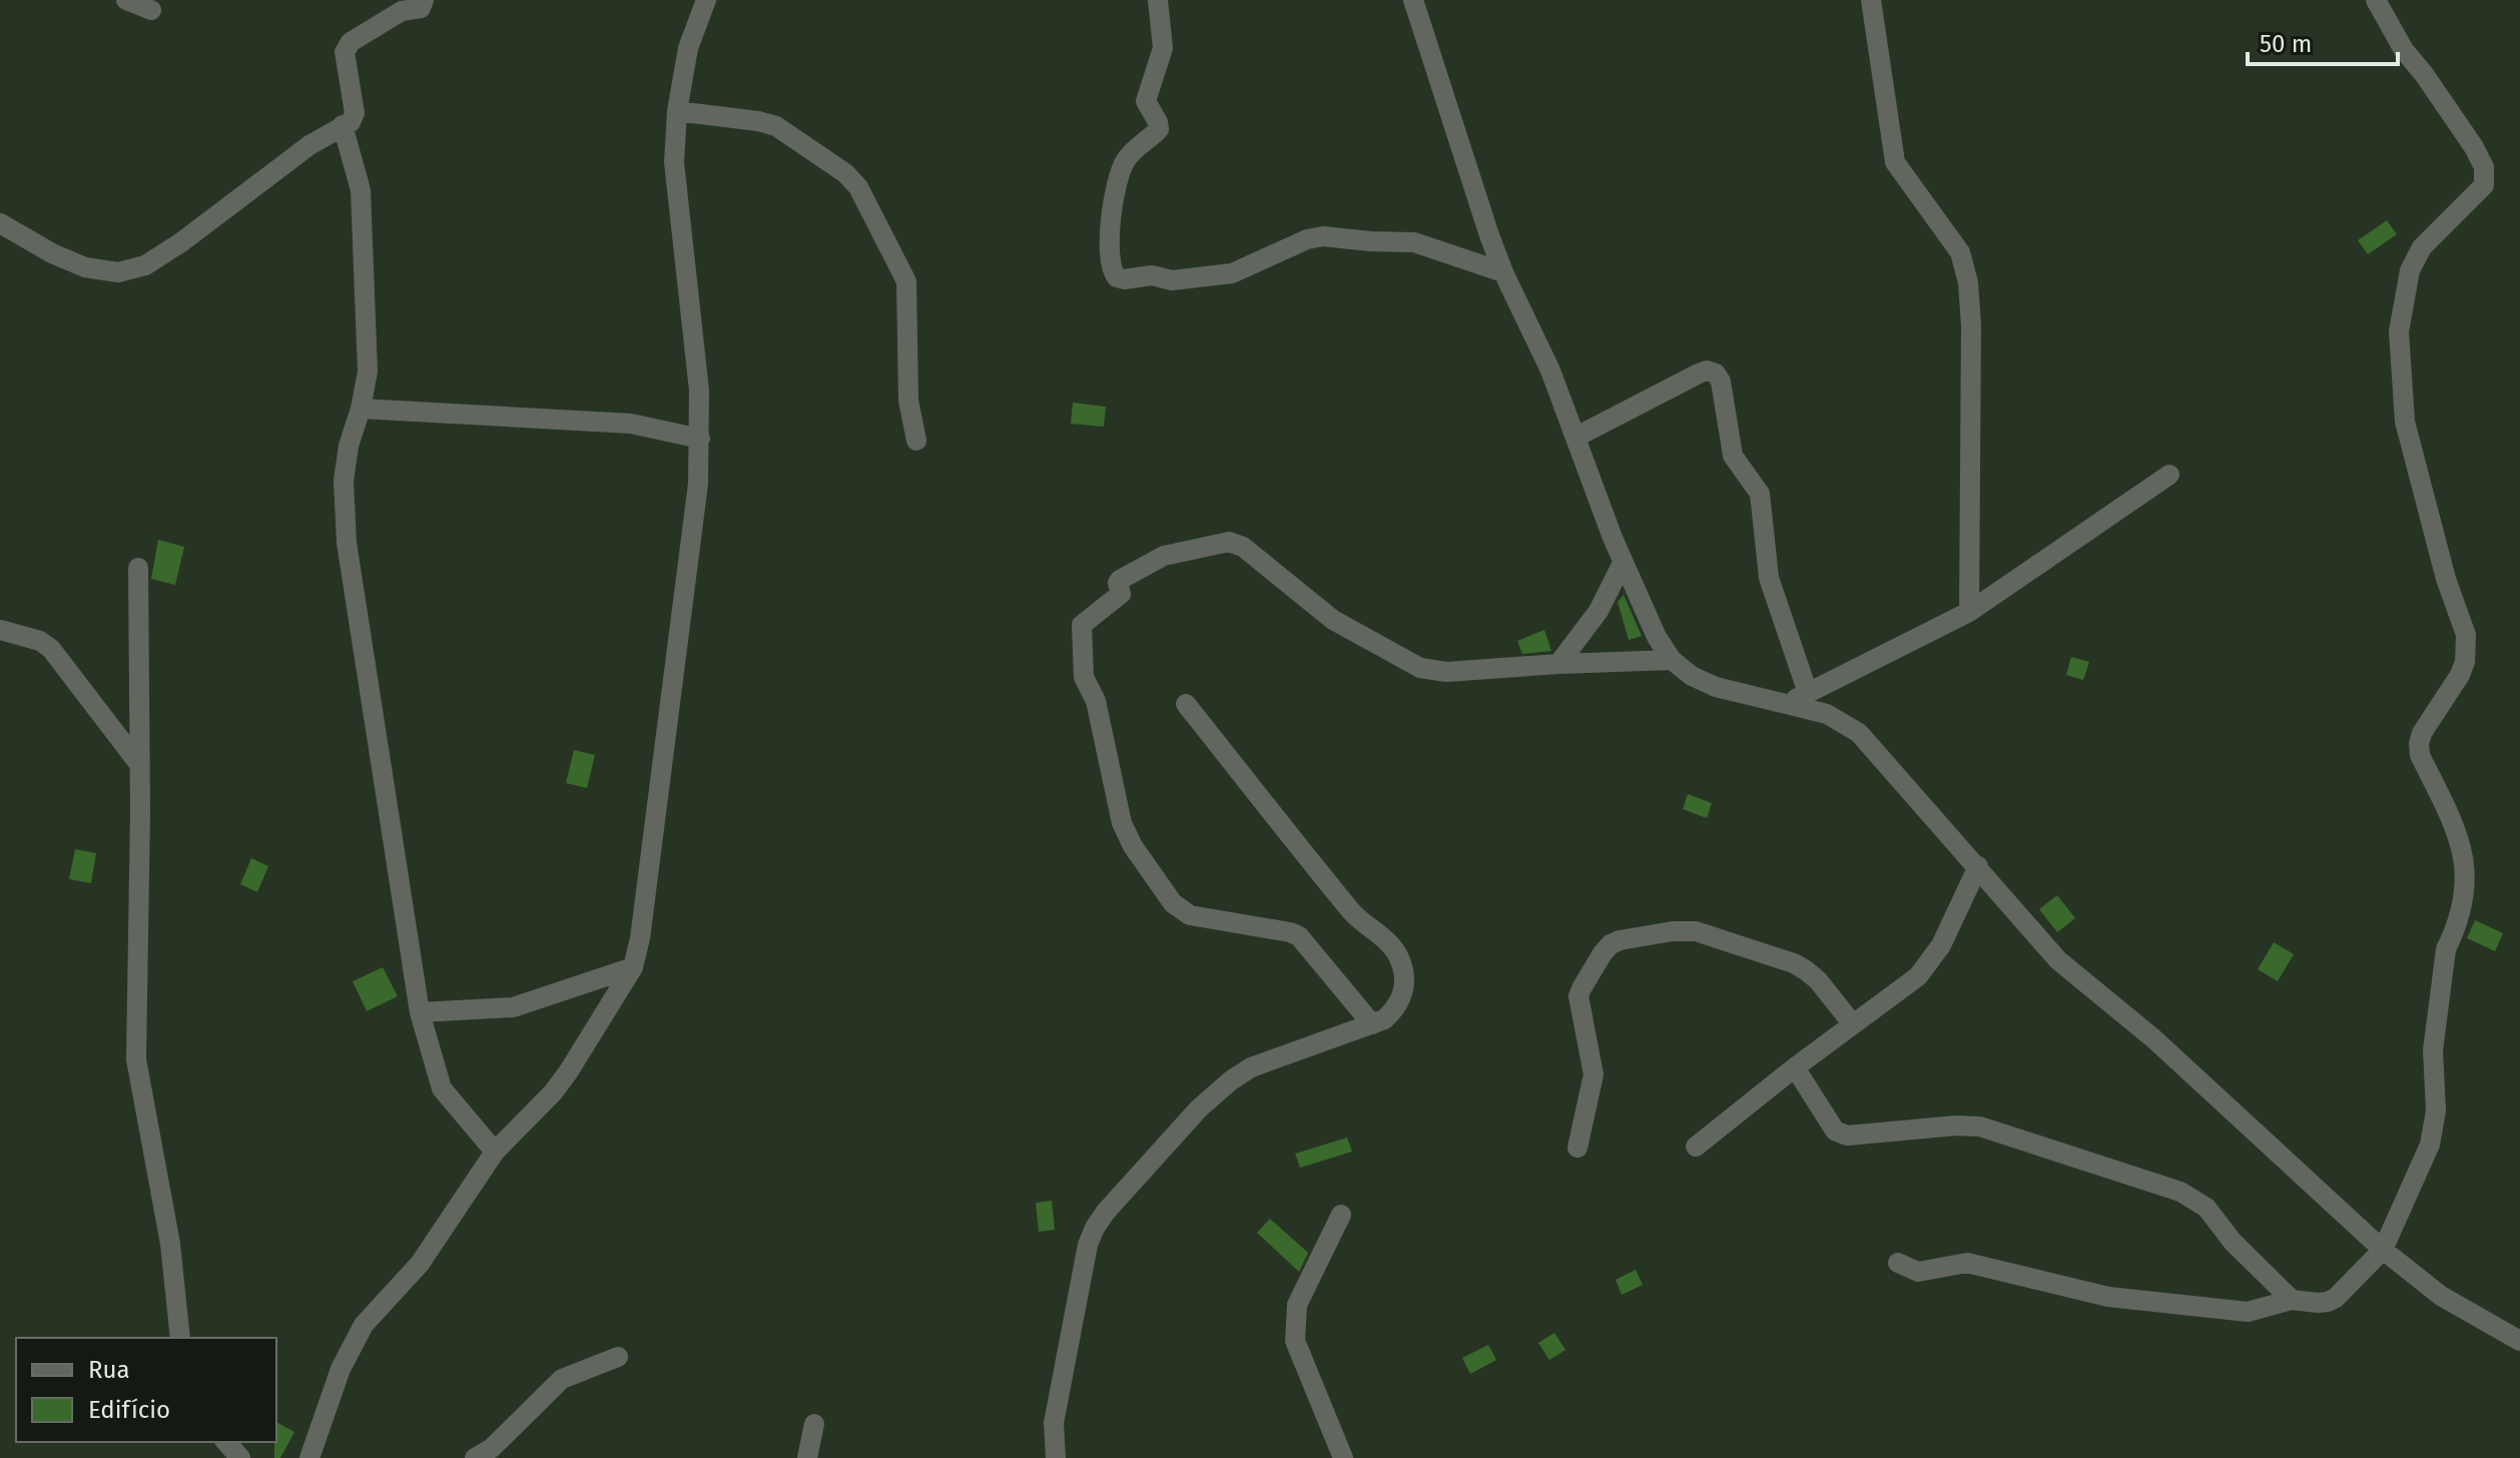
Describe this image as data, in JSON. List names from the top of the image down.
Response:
{
  "legend": ["Rua", "Edifício"],
  "scale_bar": "50 m"
}
